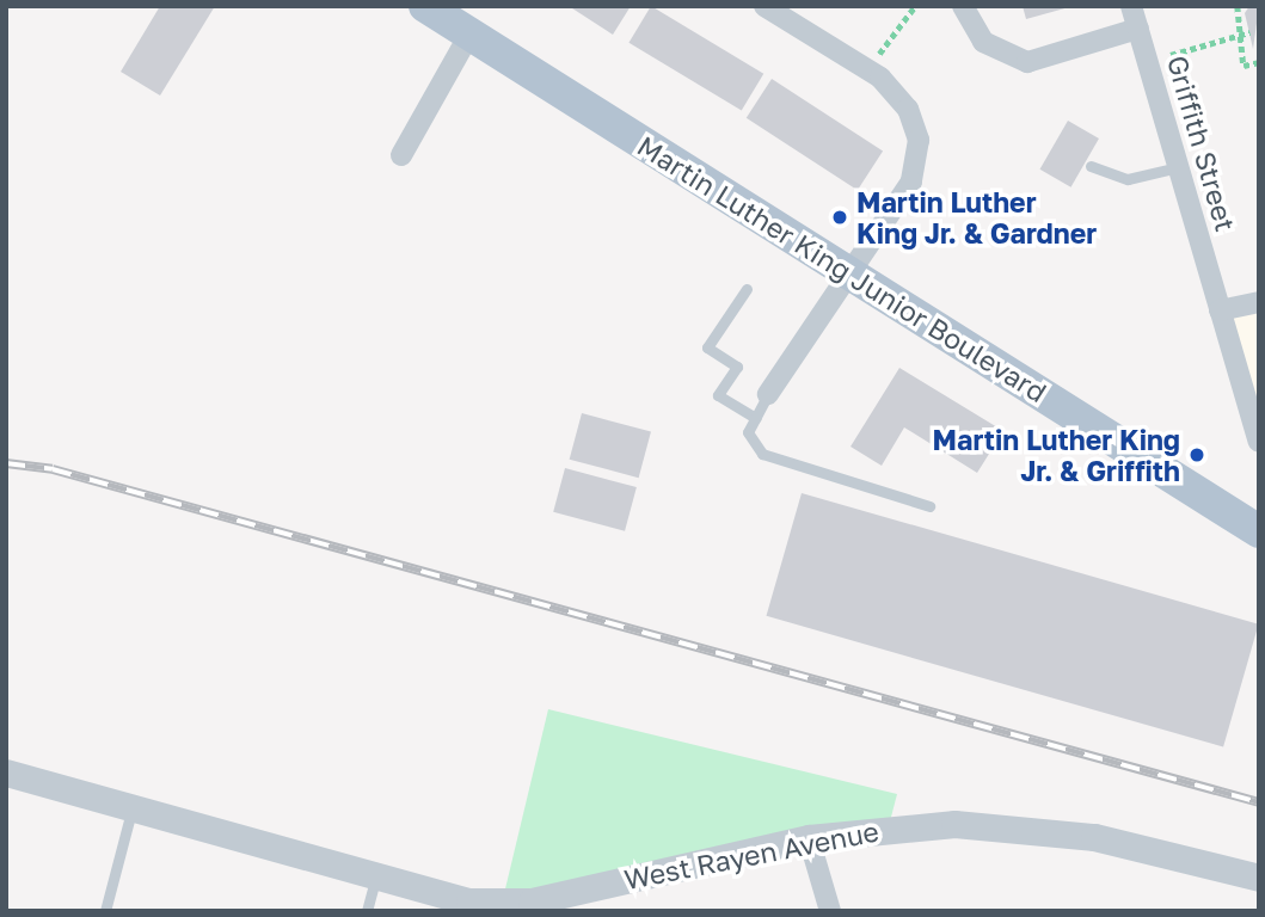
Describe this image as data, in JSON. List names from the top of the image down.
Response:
{
  "streets": {
    "main road": ["Martin Luther King Junior Boulevard"],
    "street": ["Griffith Street", "West Rayen Avenue"]
  },
  "places": ["Martin Luther King Jr. & Gardner", "Martin Luther King Jr. & Griffith"]
}
